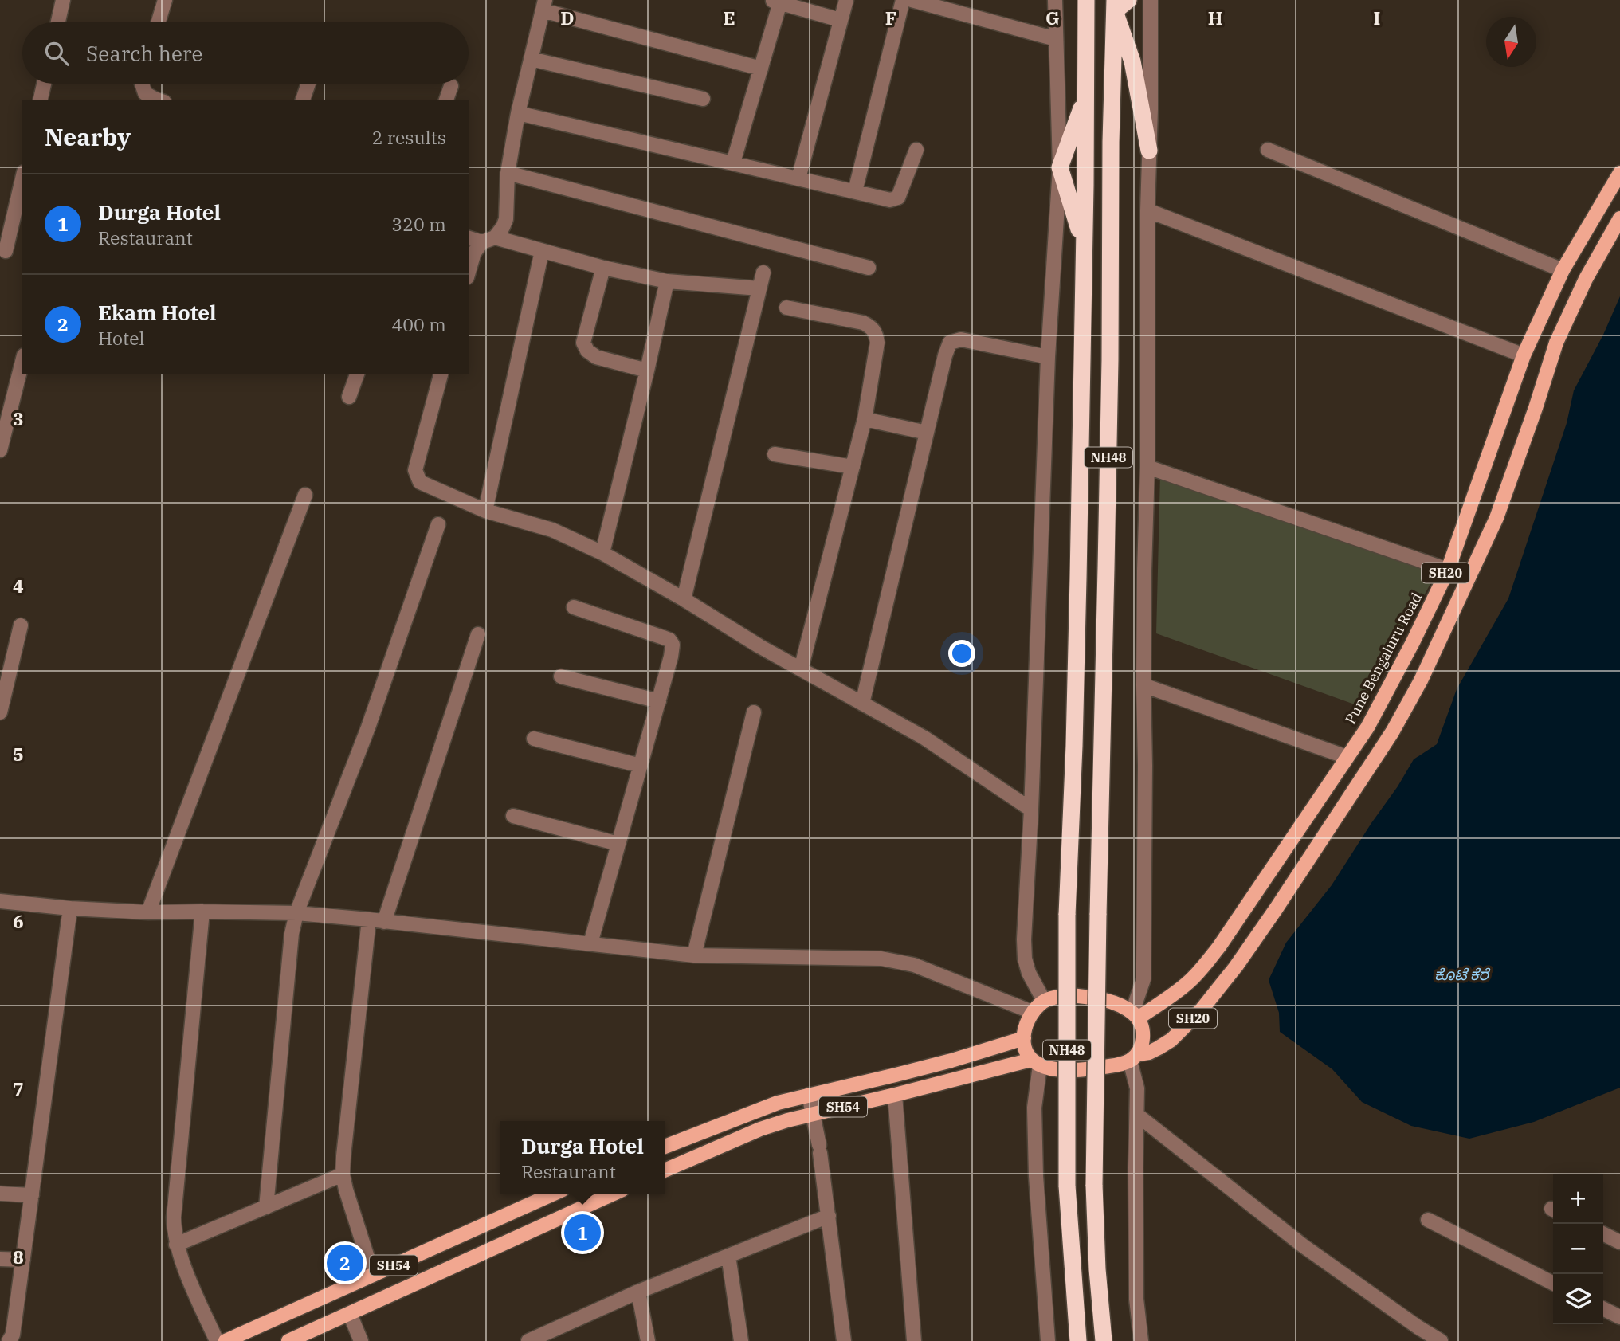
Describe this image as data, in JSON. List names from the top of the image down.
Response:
{
  "streets": {
    "highway": ["NH48"],
    "main road": ["SH20", "Pune Bengaluru Road", "SH54"]
  },
  "crossings": [
    ["SH20", "Pune Bengaluru Road"],
    ["SH20", "SH54"],
    ["Pune Bengaluru Road", "SH54"]
  ],
  "water": ["ಕೊಟೆ ಕೆರೆ"],
  "north": "bottom",
  "page": {
    "search": "Search here",
    "heading": ["Nearby", "2 results"],
    "list": [
      {
        "mark": "1",
        "name": "Durga Hotel",
        "note": "Restaurant",
        "value": "320 m"
      },
      {
        "mark": "2",
        "name": "Ekam Hotel",
        "note": "Hotel",
        "value": "400 m"
      }
    ],
    "popup": ["Durga Hotel", "Restaurant"],
    "map_buttons": ["+", "−"],
    "pins": ["1", "2"]
  },
  "grid": {
    "columns": [
      "D",
      "E",
      "F",
      "G",
      "H",
      "I"
    ],
    "rows": [
      "3",
      "4",
      "5",
      "6",
      "7",
      "8"
    ]
  }
}
